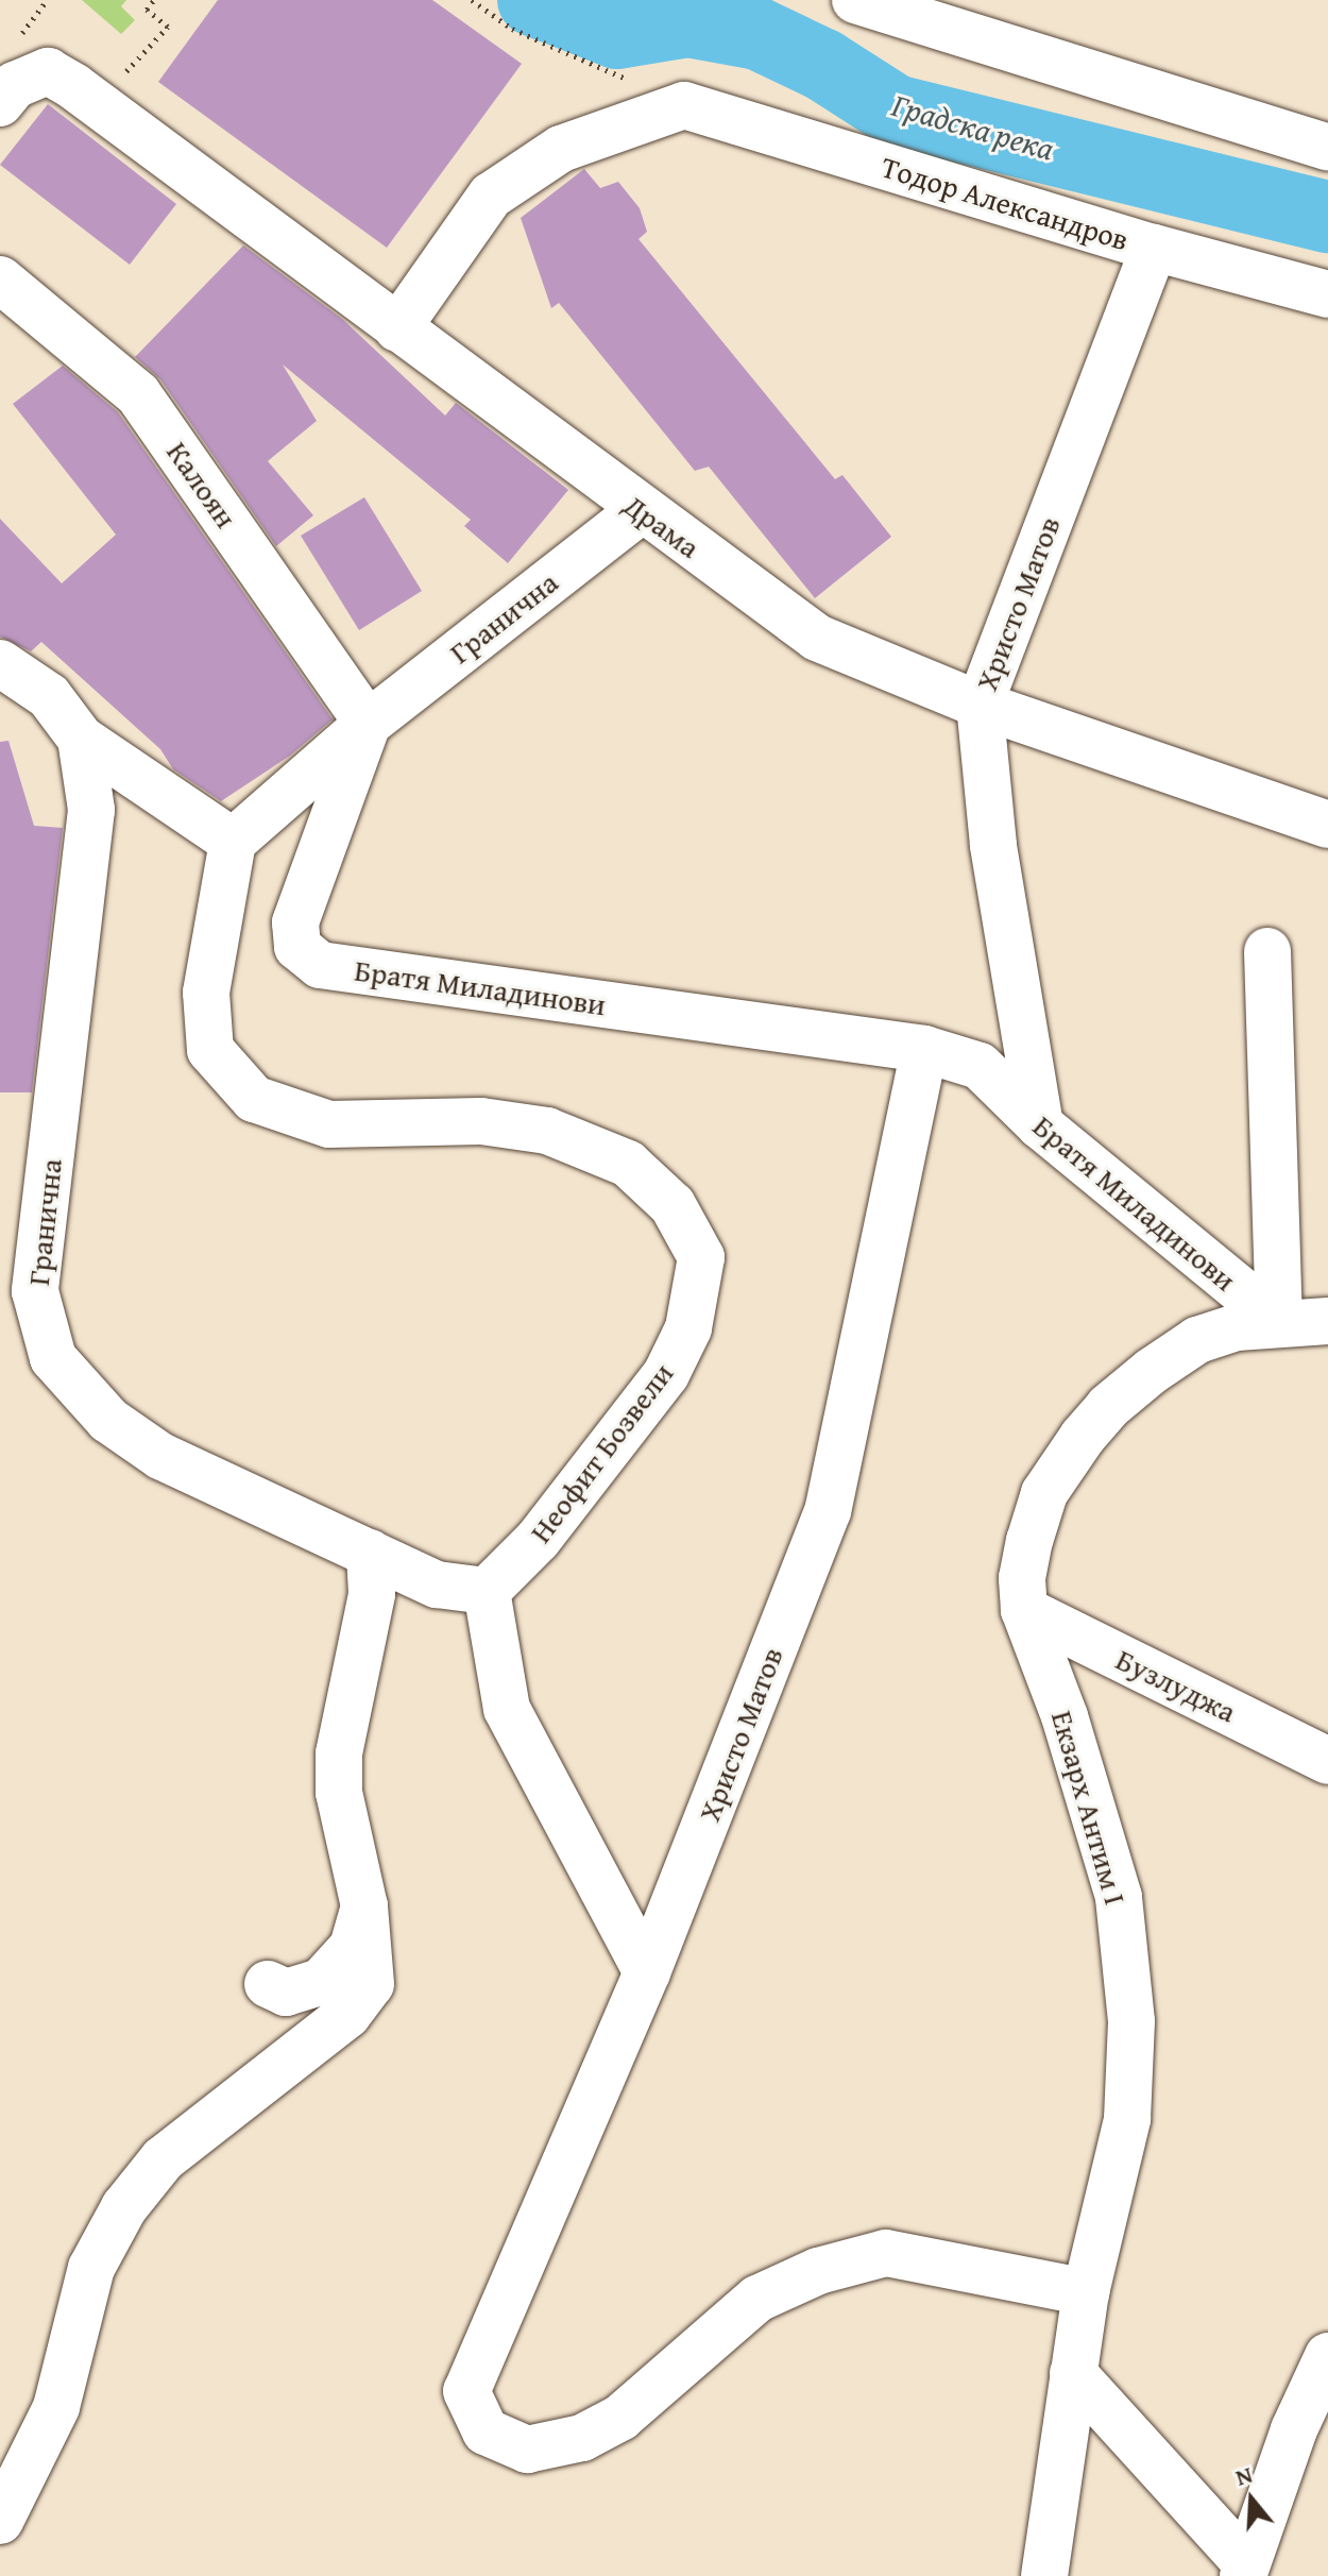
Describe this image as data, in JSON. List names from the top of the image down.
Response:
{
  "streets": {
    "street": [
      "Тодор Александров",
      "Калоян",
      "Драма",
      "Христо Матов",
      "Гранична",
      "Братя Миладинови",
      "Неофит Бозвели",
      "Бузлуджа",
      "Екзарх Антим I"
    ]
  },
  "crossings": [
    ["Тодор Александров", "Христо Матов"],
    ["Калоян", "Гранична"],
    ["Калоян", "Братя Миладинови"],
    ["Драма", "Христо Матов"],
    ["Драма", "Гранична"],
    ["Христо Матов", "Братя Миладинови"],
    ["Христо Матов", "Екзарх Антим I"],
    ["Гранична", "Братя Миладинови"],
    ["Гранична", "Неофит Бозвели"],
    ["Братя Миладинови", "Екзарх Антим I"],
    ["Бузлуджа", "Екзарх Антим I"]
  ],
  "water": ["Градска река"],
  "north": "top"
}
